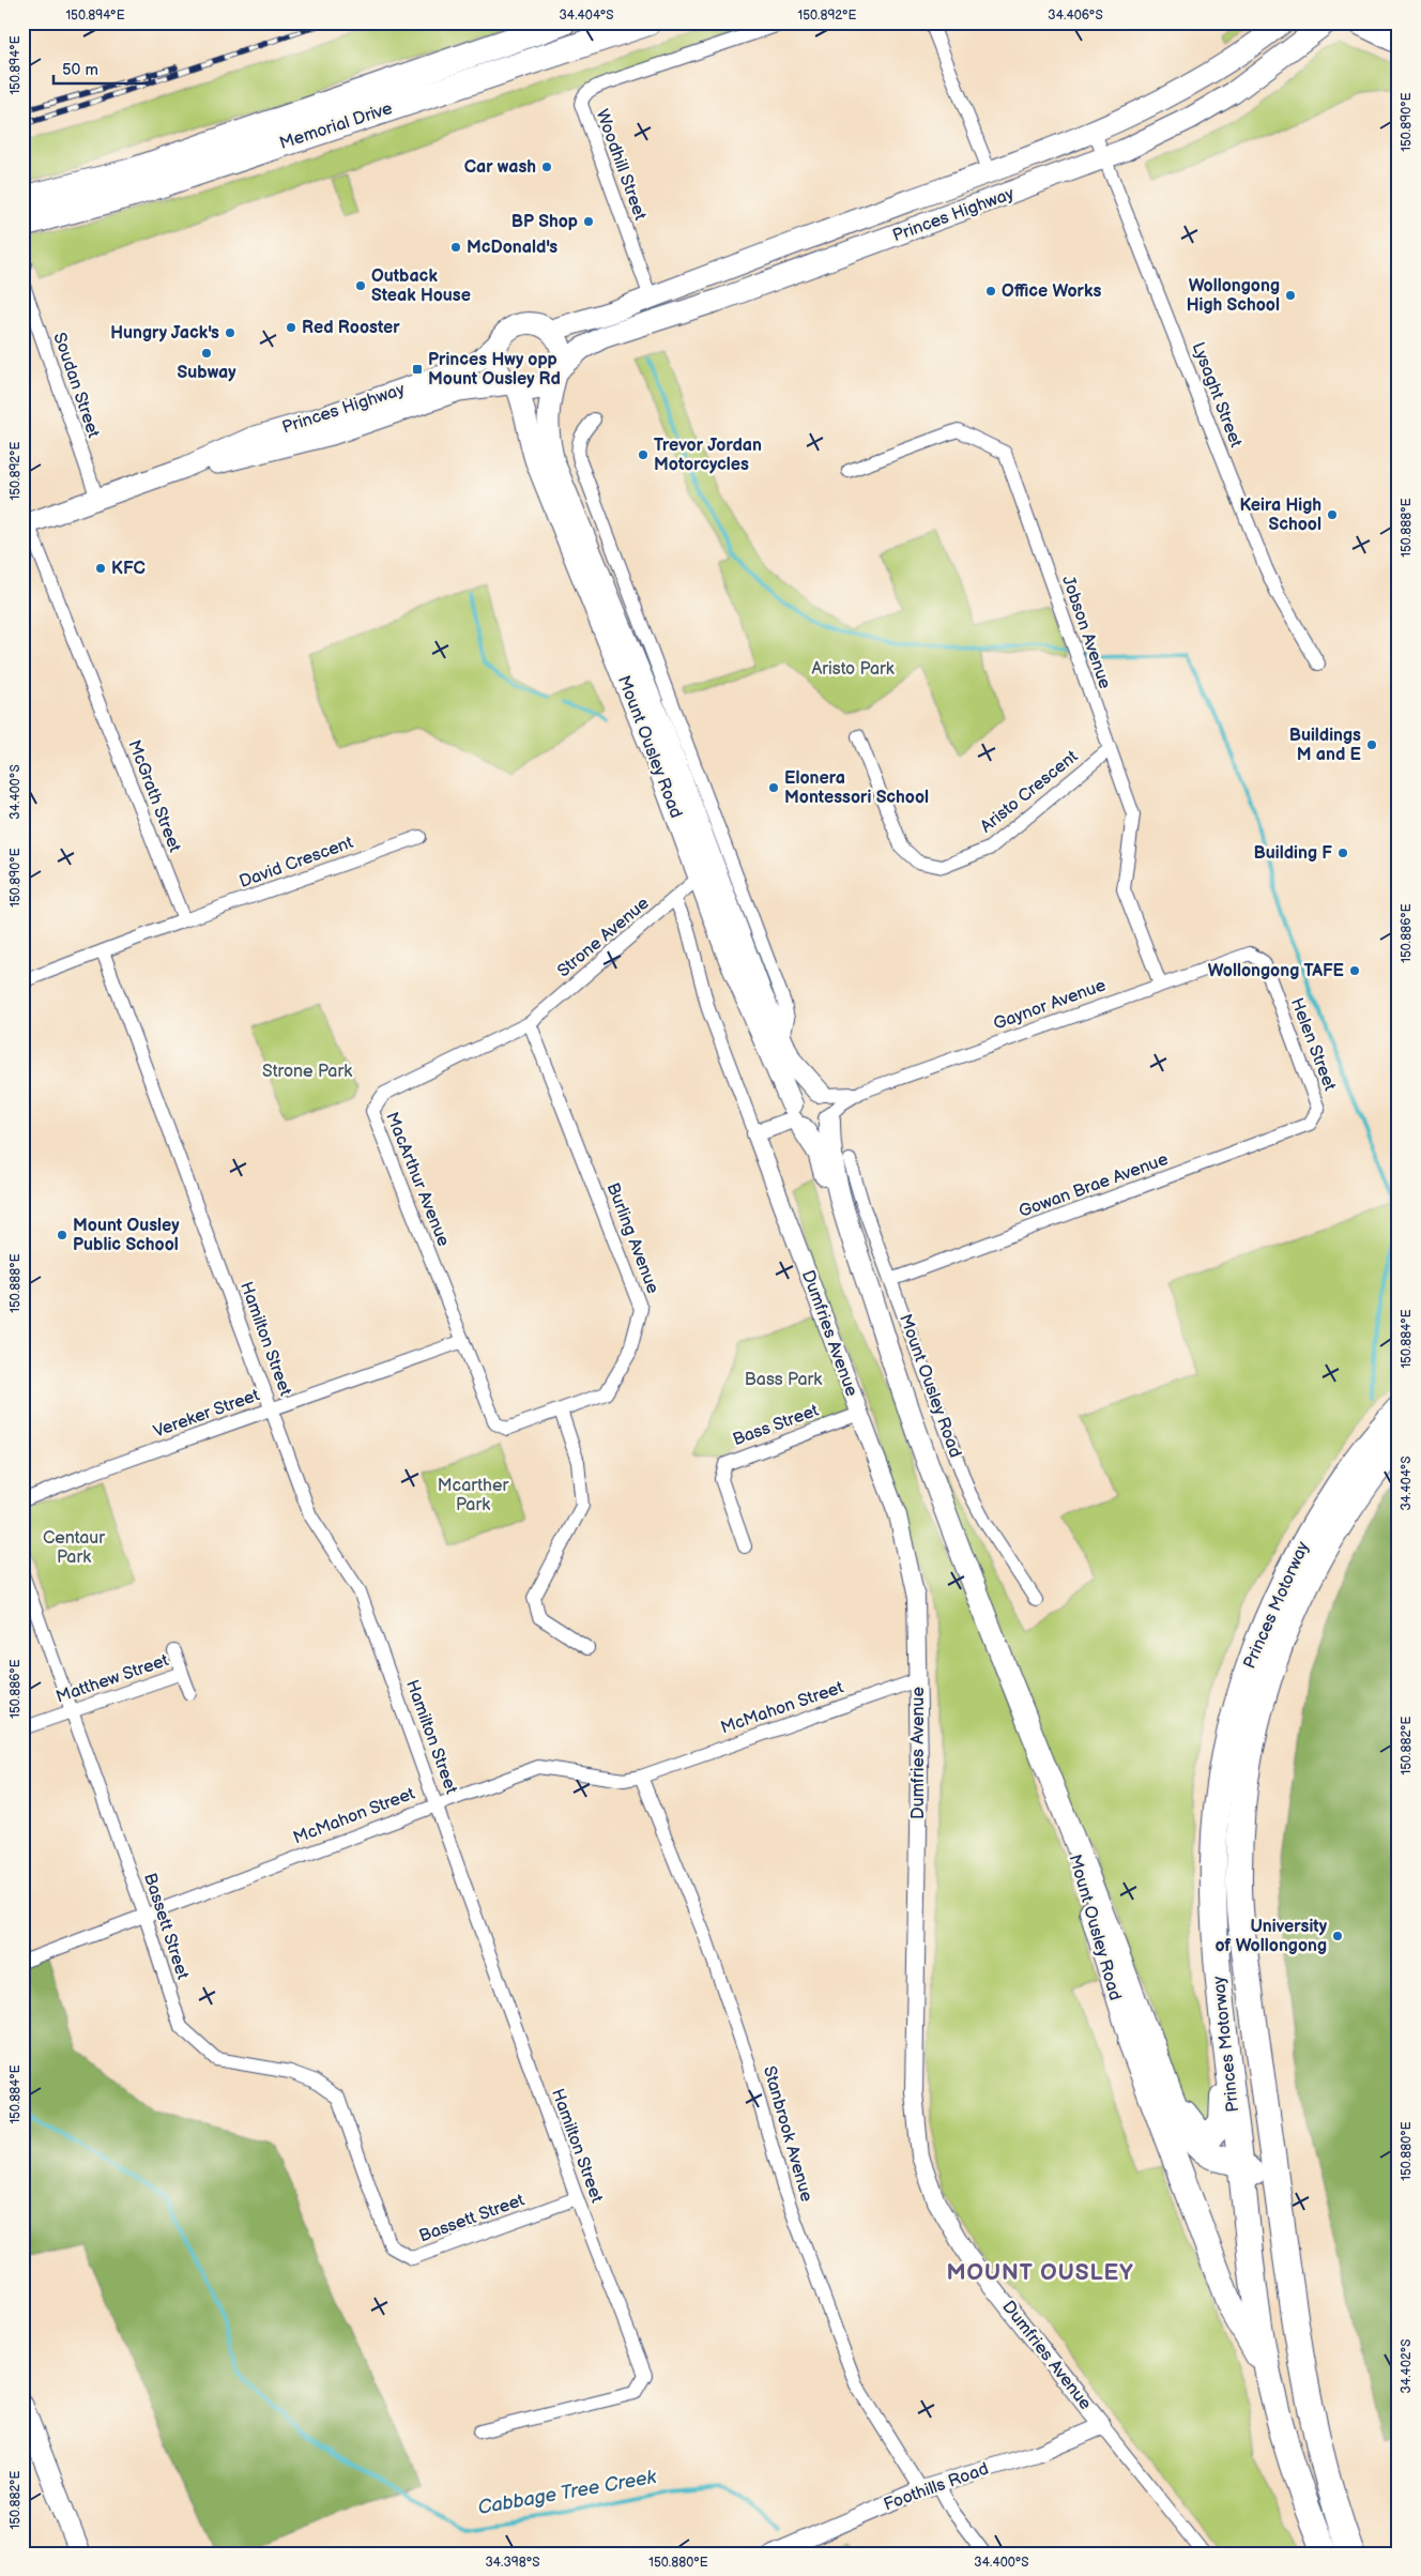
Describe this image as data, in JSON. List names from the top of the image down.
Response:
{
  "streets": {
    "highway": ["Memorial Drive", "Princes Motorway"],
    "main road": ["Princes Highway", "Mount Ousley Road"],
    "street": [
      "Woodhill Street",
      "Soudan Street",
      "Lysaght Street",
      "Jobson Avenue",
      "Aristo Crescent",
      "McGrath Street",
      "David Crescent",
      "Strone Avenue",
      "Gaynor Avenue",
      "Helen Street",
      "MacArthur Avenue",
      "Gowan Brae Avenue",
      "Burling Avenue",
      "Dumfries Avenue",
      "Hamilton Street",
      "Vereker Street",
      "Bass Street",
      "Matthew Street",
      "McMahon Street",
      "Bassett Street",
      "Stanbrook Avenue",
      "Foothills Road"
    ]
  },
  "crossings": [
    ["Woodhill Street", "Princes Highway"],
    ["Princes Highway", "Soudan Street"],
    ["Princes Highway", "Lysaght Street"],
    ["Princes Highway", "Mount Ousley Road"],
    ["Princes Highway", "McGrath Street"],
    ["Jobson Avenue", "Aristo Crescent"],
    ["Jobson Avenue", "Gaynor Avenue"],
    ["Mount Ousley Road", "Strone Avenue"],
    ["Mount Ousley Road", "Gaynor Avenue"],
    ["Mount Ousley Road", "Gowan Brae Avenue"],
    ["McGrath Street", "David Crescent"],
    ["Strone Avenue", "MacArthur Avenue"],
    ["Strone Avenue", "Burling Avenue"],
    ["Strone Avenue", "Dumfries Avenue"],
    ["Gaynor Avenue", "Helen Street"],
    ["Helen Street", "Gowan Brae Avenue"],
    ["MacArthur Avenue", "Burling Avenue"],
    ["MacArthur Avenue", "Vereker Street"],
    ["Burling Avenue", "Vereker Street"],
    ["Dumfries Avenue", "Bass Street"],
    ["Dumfries Avenue", "McMahon Street"],
    ["Dumfries Avenue", "Foothills Road"],
    ["Hamilton Street", "Vereker Street"],
    ["Hamilton Street", "McMahon Street"],
    ["Hamilton Street", "Bassett Street"],
    ["Matthew Street", "Bassett Street"],
    ["McMahon Street", "Bassett Street"],
    ["McMahon Street", "Stanbrook Avenue"],
    ["Stanbrook Avenue", "Foothills Road"]
  ],
  "districts": ["MOUNT OUSLEY"],
  "water": ["Cabbage Tree Creek"],
  "parks": [
    "Aristo Park",
    "Strone Park",
    "Bass Park",
    "Mcarther Park",
    "Centaur Park"
  ],
  "places": {
    "other": [
      "Car wash",
      "BP Shop",
      "McDonald's",
      "Outback Steak House",
      "Office Works",
      "Wollongong High School",
      "Red Rooster",
      "Hungry Jack's",
      "Subway",
      "Trevor Jordan Motorcycles",
      "Keira High School",
      "KFC",
      "Buildings M and E",
      "Elonera Montessori School",
      "Building F",
      "Wollongong TAFE",
      "Mount Ousley Public School",
      "University of Wollongong"
    ],
    "transit": ["Princes Hwy opp Mount Ousley Rd"]
  },
  "scale_bar": "50 m",
  "coordinates": [
    "150.894°E",
    "34.404°S",
    "150.892°E",
    "34.406°S",
    "150.890°E",
    "150.888°E",
    "34.400°S",
    "150.886°E",
    "150.884°E",
    "150.882°E",
    "150.880°E",
    "34.402°S",
    "34.398°S"
  ]
}
